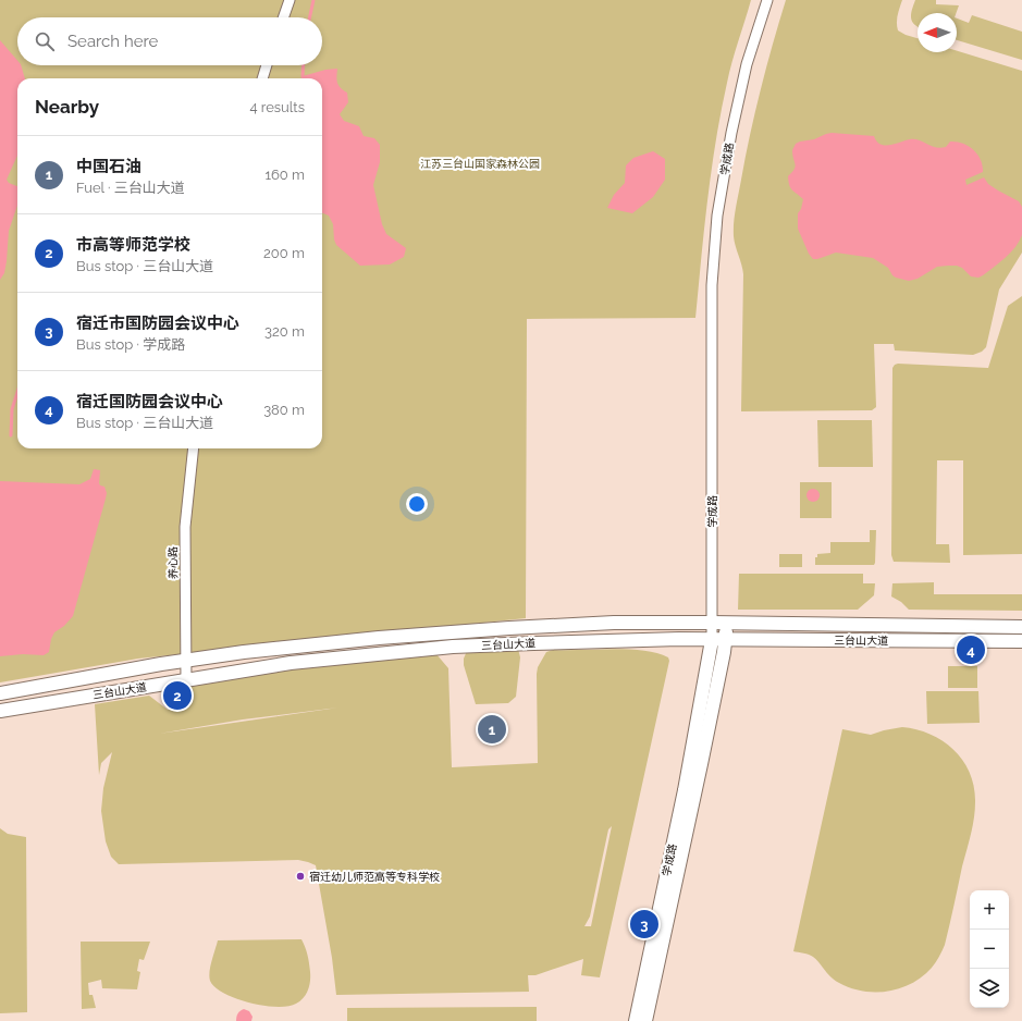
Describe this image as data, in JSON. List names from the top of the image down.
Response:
{
  "streets": {
    "main road": ["学成路", "三台山大道"],
    "street": ["养心路"]
  },
  "crossings": [
    ["学成路", "三台山大道"],
    ["养心路", "三台山大道"]
  ],
  "parks": ["江苏三台山国家森林公园"],
  "places": ["宿迁幼儿师范高等专科学校"],
  "north": "left",
  "page": {
    "search": "Search here",
    "heading": ["Nearby", "4 results"],
    "list": [
      {
        "mark": "1",
        "name": "中国石油",
        "note": "Fuel · 三台山大道",
        "value": "160 m"
      },
      {
        "mark": "2",
        "name": "市高等师范学校",
        "note": "Bus stop · 三台山大道",
        "value": "200 m"
      },
      {
        "mark": "3",
        "name": "宿迁市国防园会议中心",
        "note": "Bus stop · 学成路",
        "value": "320 m"
      },
      {
        "mark": "4",
        "name": "宿迁国防园会议中心",
        "note": "Bus stop · 三台山大道",
        "value": "380 m"
      }
    ],
    "pins": [
      "4",
      "2",
      "1",
      "3"
    ],
    "map_buttons": ["+", "−"]
  }
}
